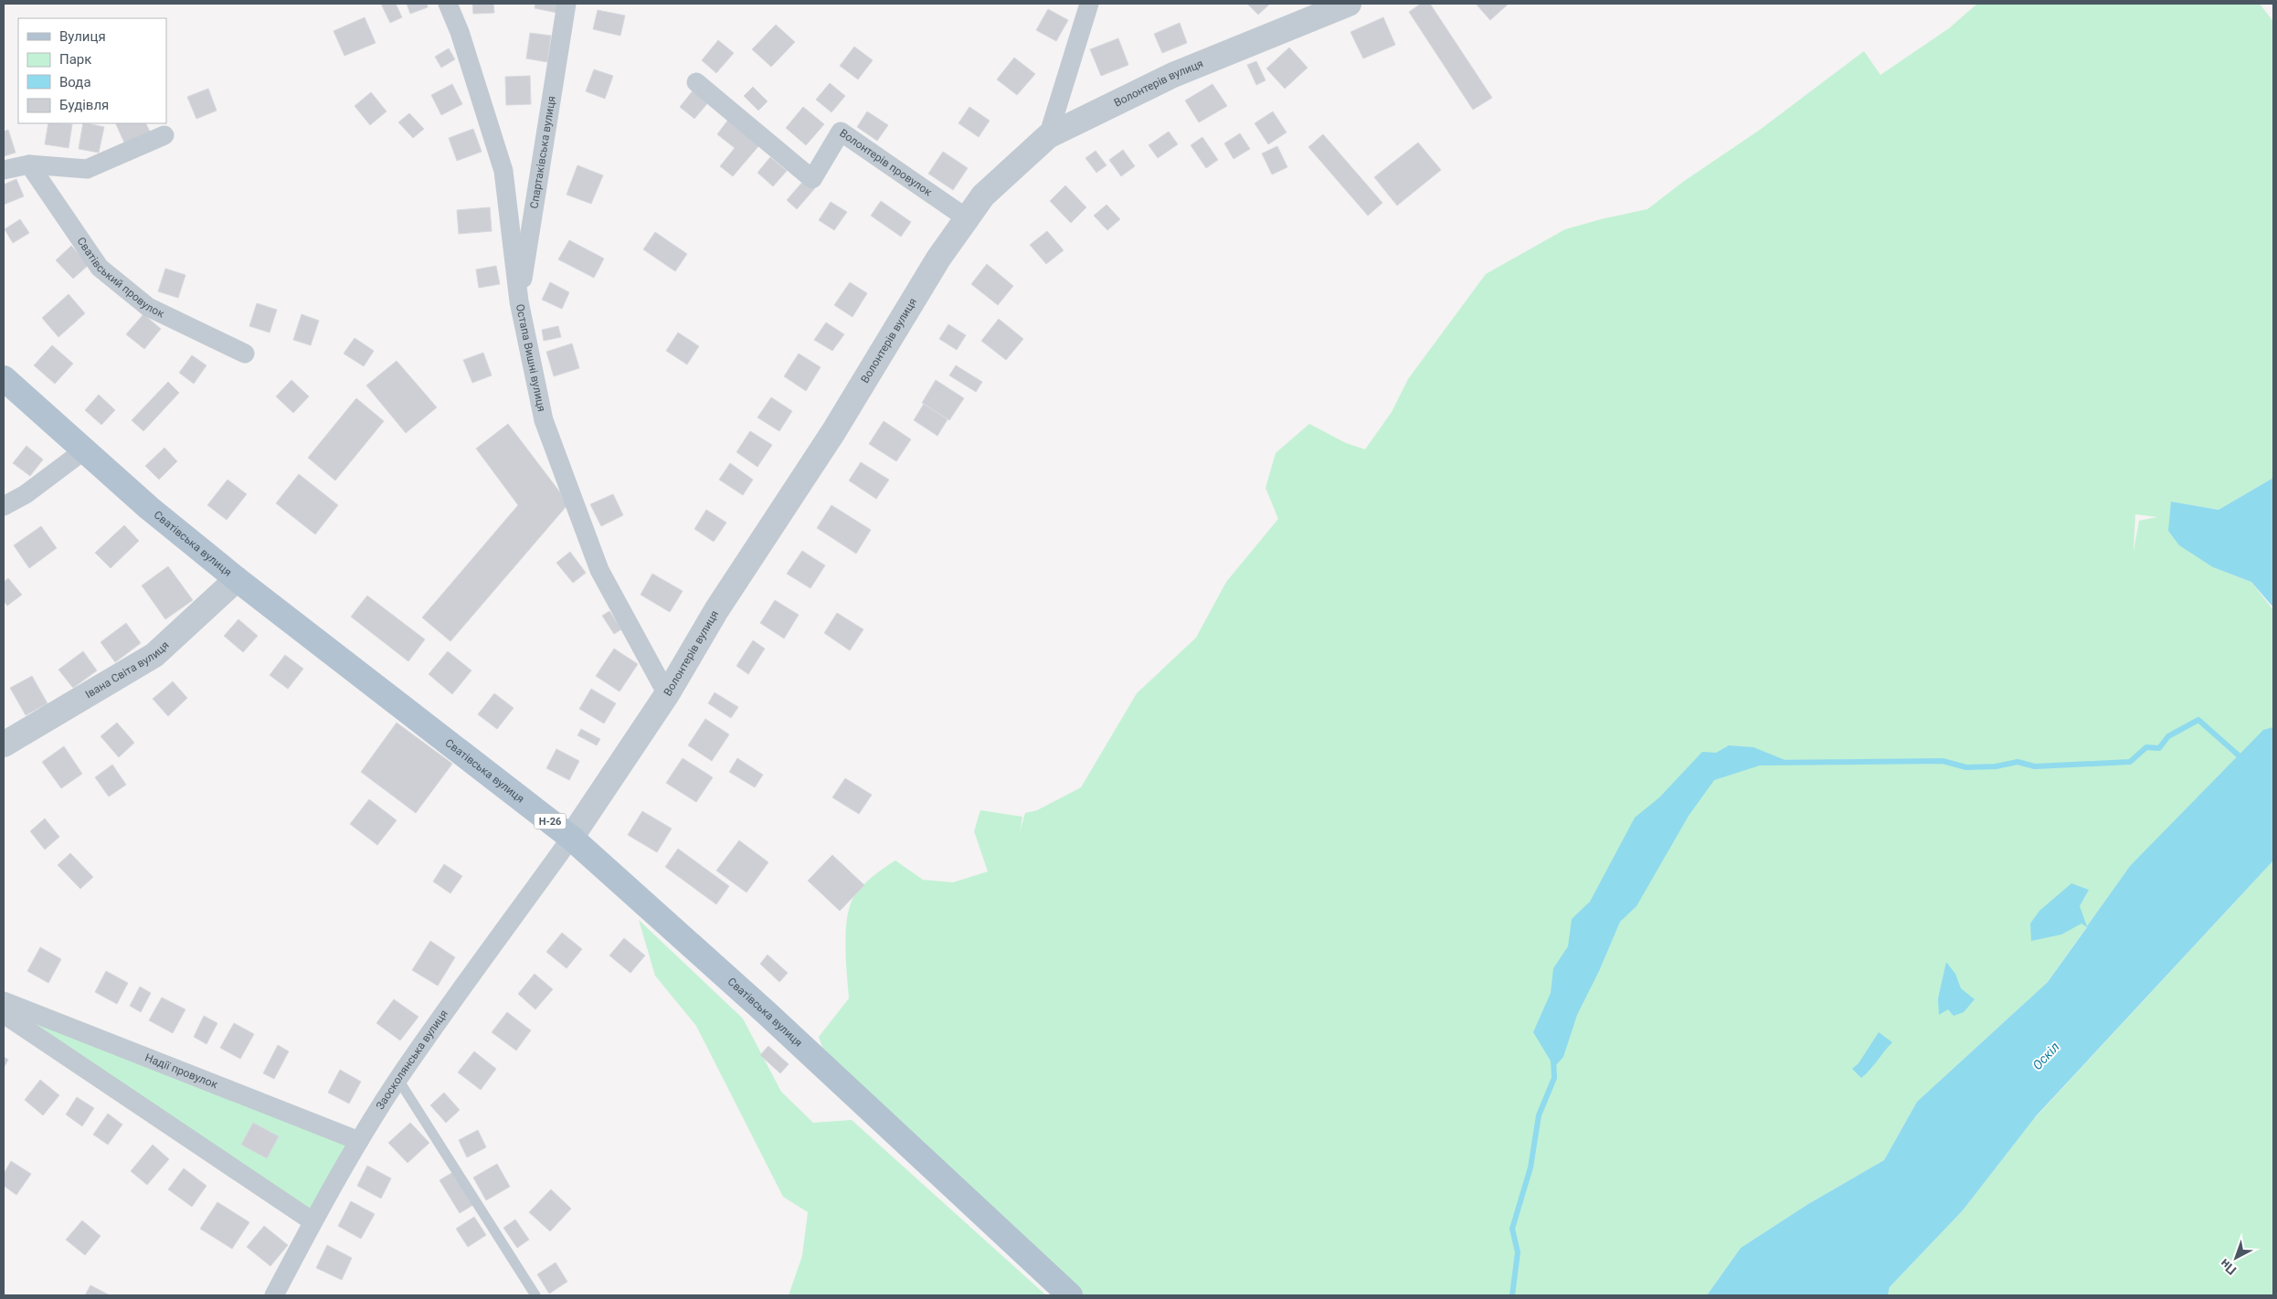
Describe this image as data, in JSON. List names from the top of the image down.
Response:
{
  "streets": {
    "main road": ["Сватівська вулиця", "Н-26"],
    "street": [
      "Волонтерів вулиця",
      "Спартаківська вулиця",
      "Волонтерів провулок",
      "Сватівський провулок",
      "Остапа Вишні вулиця",
      "Івана Світа вулиця",
      "Заосколянська вулиця",
      "Надії провулок"
    ]
  },
  "crossings": [
    ["Волонтерів вулиця", "Волонтерів провулок"],
    ["Волонтерів вулиця", "Остапа Вишні вулиця"],
    ["Волонтерів вулиця", "Сватівська вулиця"],
    ["Волонтерів вулиця", "Заосколянська вулиця"],
    ["Спартаківська вулиця", "Остапа Вишні вулиця"],
    ["Сватівська вулиця", "Івана Світа вулиця"],
    ["Сватівська вулиця", "Заосколянська вулиця"],
    ["Заосколянська вулиця", "Надії провулок"]
  ],
  "water": ["Оскіл"],
  "legend": [
    "Вулиця",
    "Парк",
    "Вода",
    "Будівля"
  ],
  "north": "bottom left"
}
